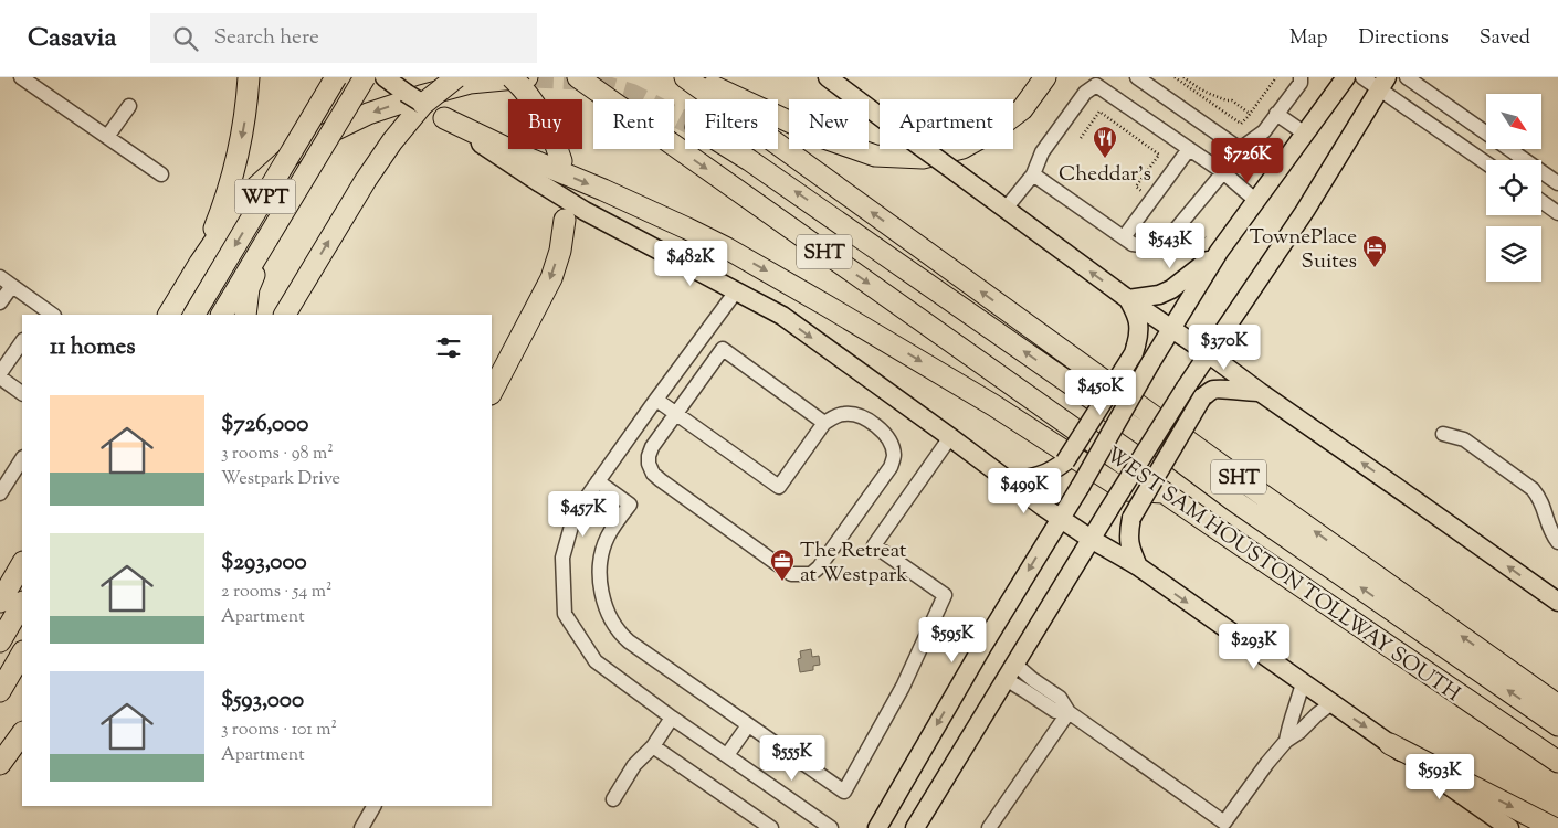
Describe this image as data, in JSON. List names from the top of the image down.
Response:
{
  "streets": {
    "highway": ["WPT", "SHT", "WEST SAM HOUSTON TOLLWAY SOUTH"]
  },
  "places": {
    "restaurant": ["Cheddar's"],
    "hotel": ["TownePlace Suites"],
    "office": ["The Retreat at Westpark"]
  },
  "north": "bottom right",
  "page": {
    "header": "Casavia",
    "search": "Search here",
    "nav": ["Map", "Directions", "Saved"],
    "chip": [
      "Buy",
      "Rent",
      "Filters",
      "New",
      "Apartment"
    ],
    "price": [
      "$726K",
      "$543K",
      "$482K",
      "$370K",
      "$450K",
      "$499K",
      "$457K",
      "$595K",
      "$293K",
      "$555K",
      "$593K"
    ],
    "heading": "11 homes",
    "list": [
      {
        "name": "$726,000",
        "note": "3 rooms · 98 m² · Westpark Drive"
      },
      {
        "name": "$293,000",
        "note": "2 rooms · 54 m² · Apartment"
      },
      {
        "name": "$593,000",
        "note": "3 rooms · 101 m² · Apartment"
      }
    ]
  }
}
